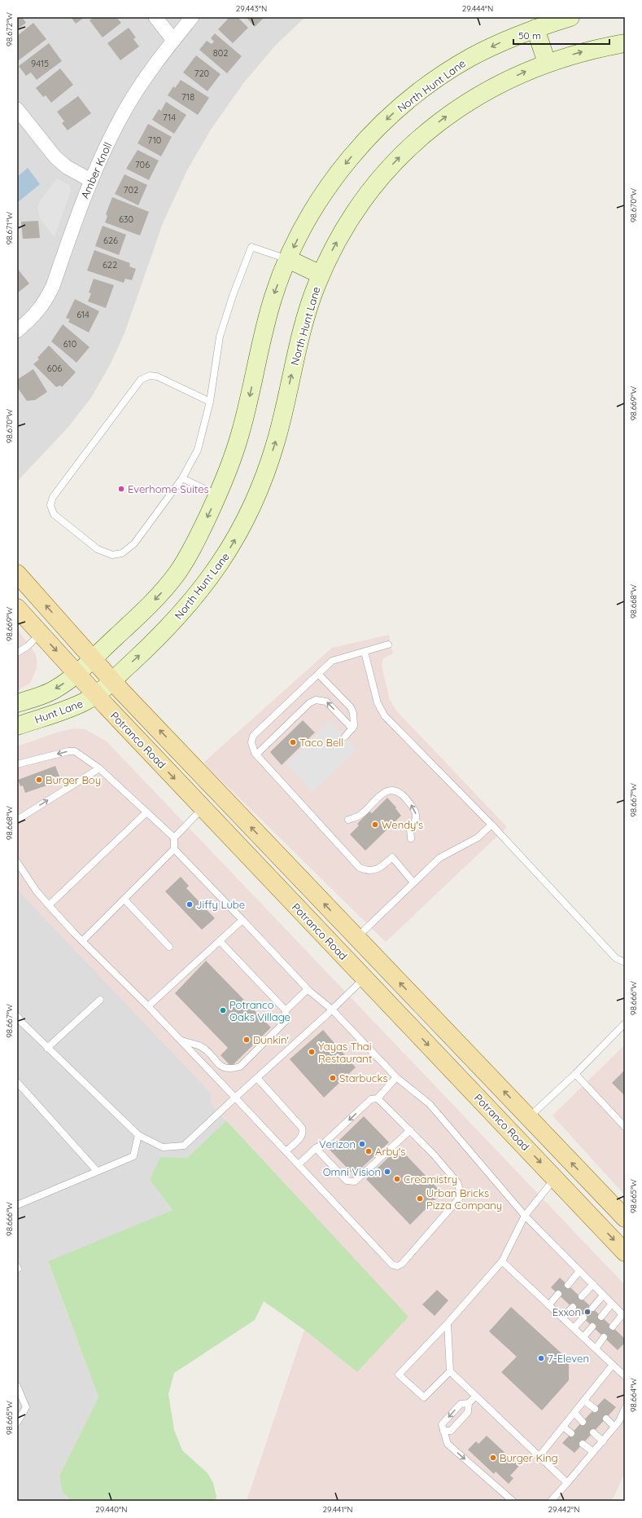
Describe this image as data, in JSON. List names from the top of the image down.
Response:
{
  "streets": {
    "main road": ["North Hunt Lane", "Hunt Lane", "Potranco Road"],
    "street": ["Amber Knoll"]
  },
  "crossings": [
    ["North Hunt Lane", "Hunt Lane"],
    ["North Hunt Lane", "Potranco Road"],
    ["Hunt Lane", "Potranco Road"]
  ],
  "places": [
    "Everhome Suites",
    "Taco Bell",
    "Burger Boy",
    "Wendy's",
    "Jiffy Lube",
    "Potranco Oaks Village",
    "Dunkin'",
    "Yayas Thai Restaurant",
    "Starbucks",
    "Verizon",
    "Arby's",
    "Omni Vision",
    "Creamistry",
    "Urban Bricks Pizza Company",
    "Exxon",
    "7-Eleven",
    "Burger King"
  ],
  "house_numbers": [
    "802",
    "9415",
    "720",
    "718",
    "714",
    "710",
    "706",
    "702",
    "630",
    "626",
    "622",
    "614",
    "610",
    "606"
  ],
  "scale_bar": "50 m",
  "coordinates": [
    "29.443°N",
    "29.444°N",
    "98.672°W",
    "98.670°W",
    "98.671°W",
    "98.669°W",
    "98.668°W",
    "98.667°W",
    "98.666°W",
    "98.665°W",
    "98.664°W",
    "29.440°N",
    "29.441°N",
    "29.442°N"
  ]
}
